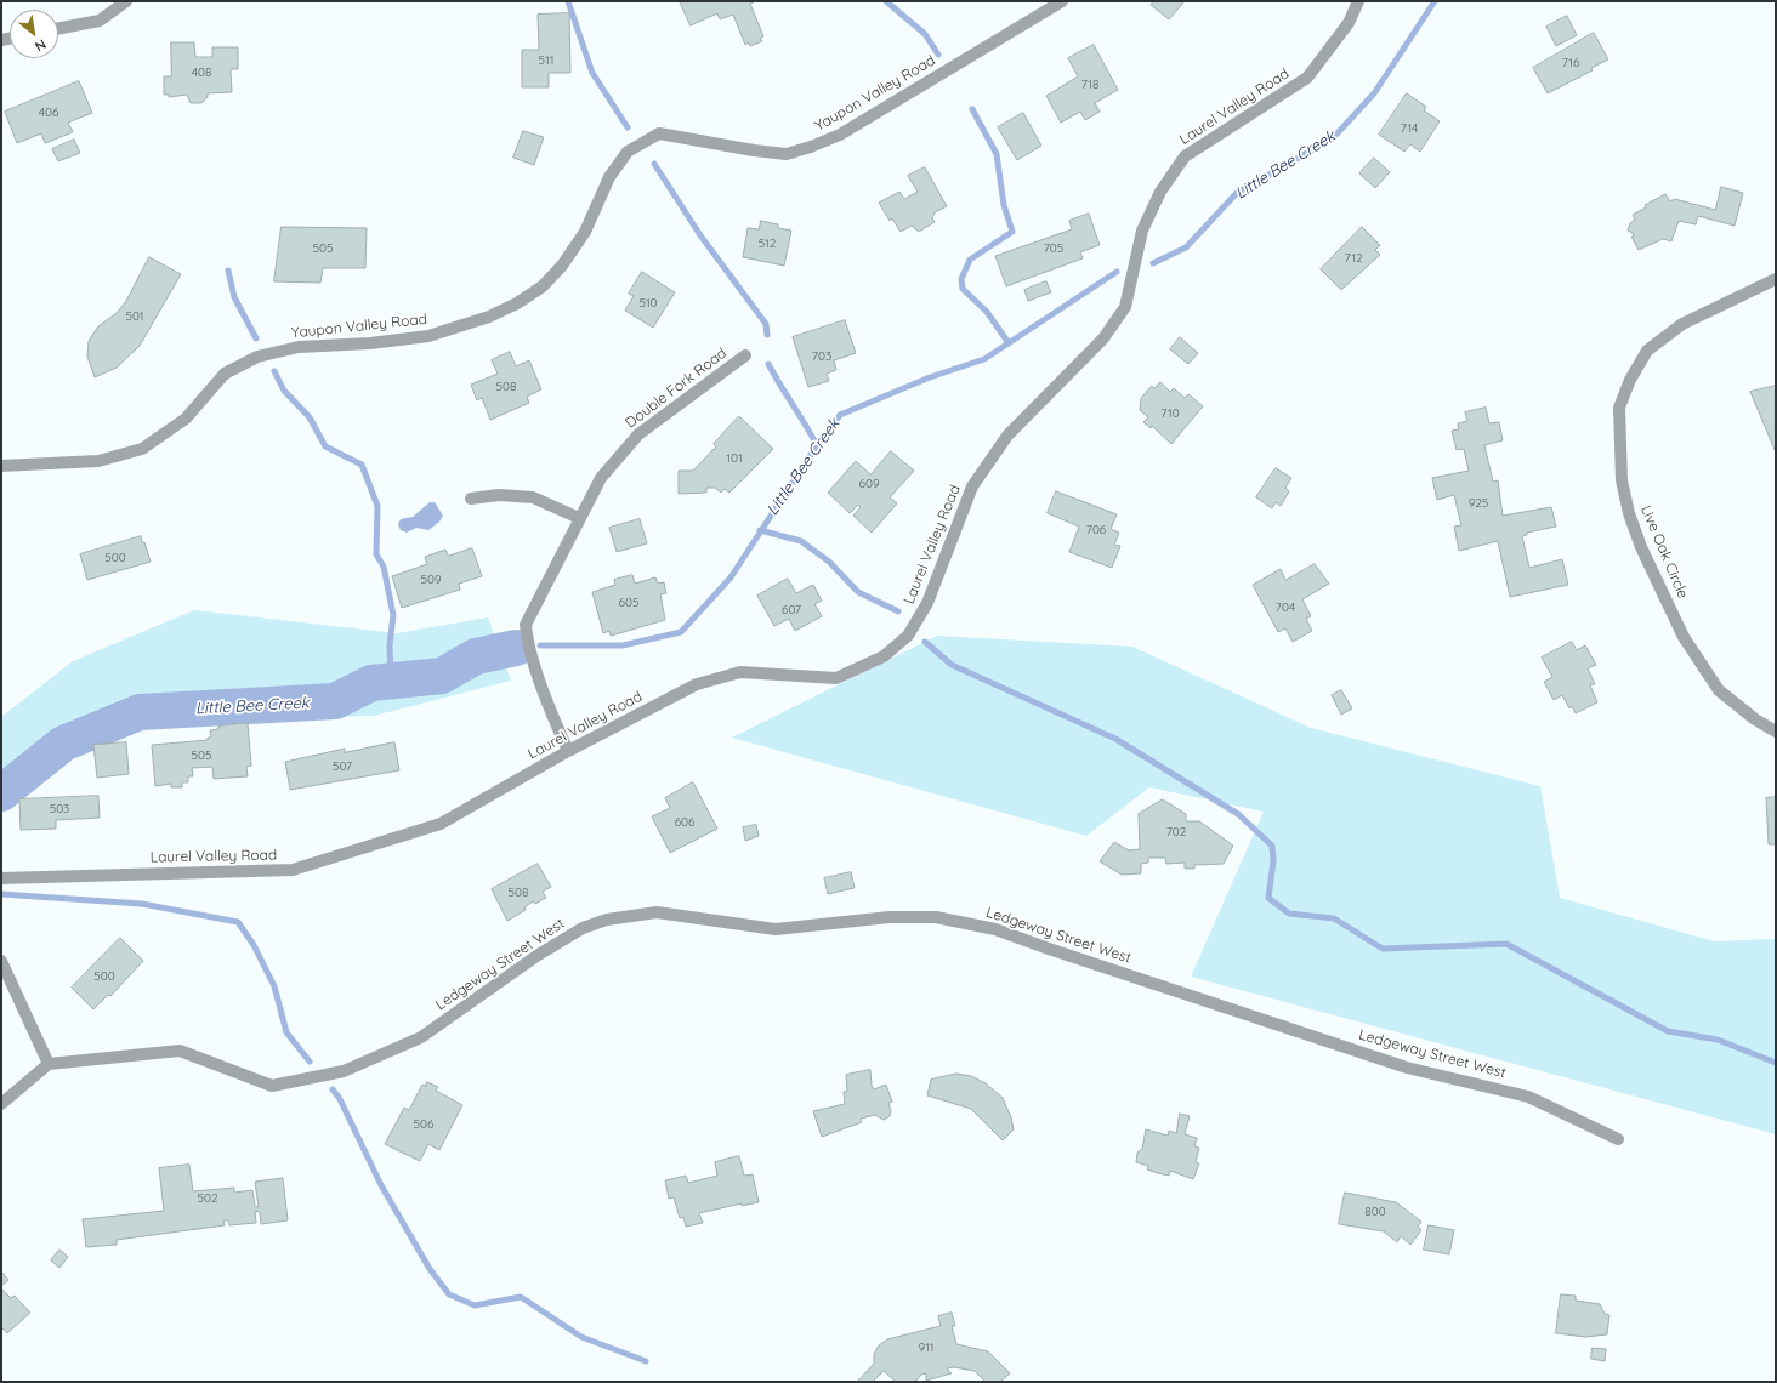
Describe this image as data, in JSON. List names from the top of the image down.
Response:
{
  "streets": {
    "street": [
      "Yaupon Valley Road",
      "Laurel Valley Road",
      "Double Fork Road",
      "Live Oak Circle",
      "Ledgeway Street West"
    ]
  },
  "crossings": [
    ["Laurel Valley Road", "Double Fork Road"]
  ],
  "water": ["Little Bee Creek"],
  "house_numbers": [
    "511",
    "716",
    "408",
    "718",
    "406",
    "714",
    "512",
    "505",
    "705",
    "712",
    "510",
    "501",
    "703",
    "508",
    "710",
    "101",
    "609",
    "925",
    "706",
    "500",
    "509",
    "605",
    "704",
    "607",
    "505",
    "507",
    "503",
    "606",
    "702",
    "508",
    "500",
    "506",
    "502",
    "800",
    "911"
  ],
  "north": "bottom right"
}
